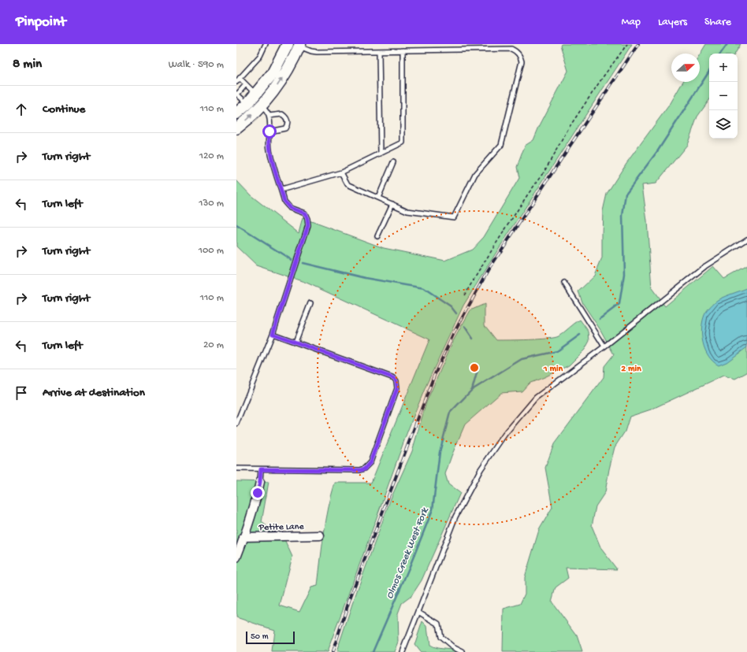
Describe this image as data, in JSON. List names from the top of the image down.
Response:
{
  "streets": {
    "street": ["Petite Lane"]
  },
  "water": ["Olmos Creek West Fork"],
  "scale_bar": "50 m",
  "north": "right",
  "page": {
    "header": "Pinpoint",
    "nav": ["Map", "Layers", "Share"],
    "heading": ["8 min", "Walk · 590 m"],
    "map_buttons": ["+", "−"],
    "list": [
      ["Continue", "110 m"],
      ["Turn right", "120 m"],
      ["Turn left", "130 m"],
      ["Turn right", "100 m"],
      ["Turn right", "110 m"],
      ["Turn left", "20 m"],
      "Arrive at destination"
    ],
    "scale": "50 m"
  },
  "rings": ["1 min", "2 min"]
}
